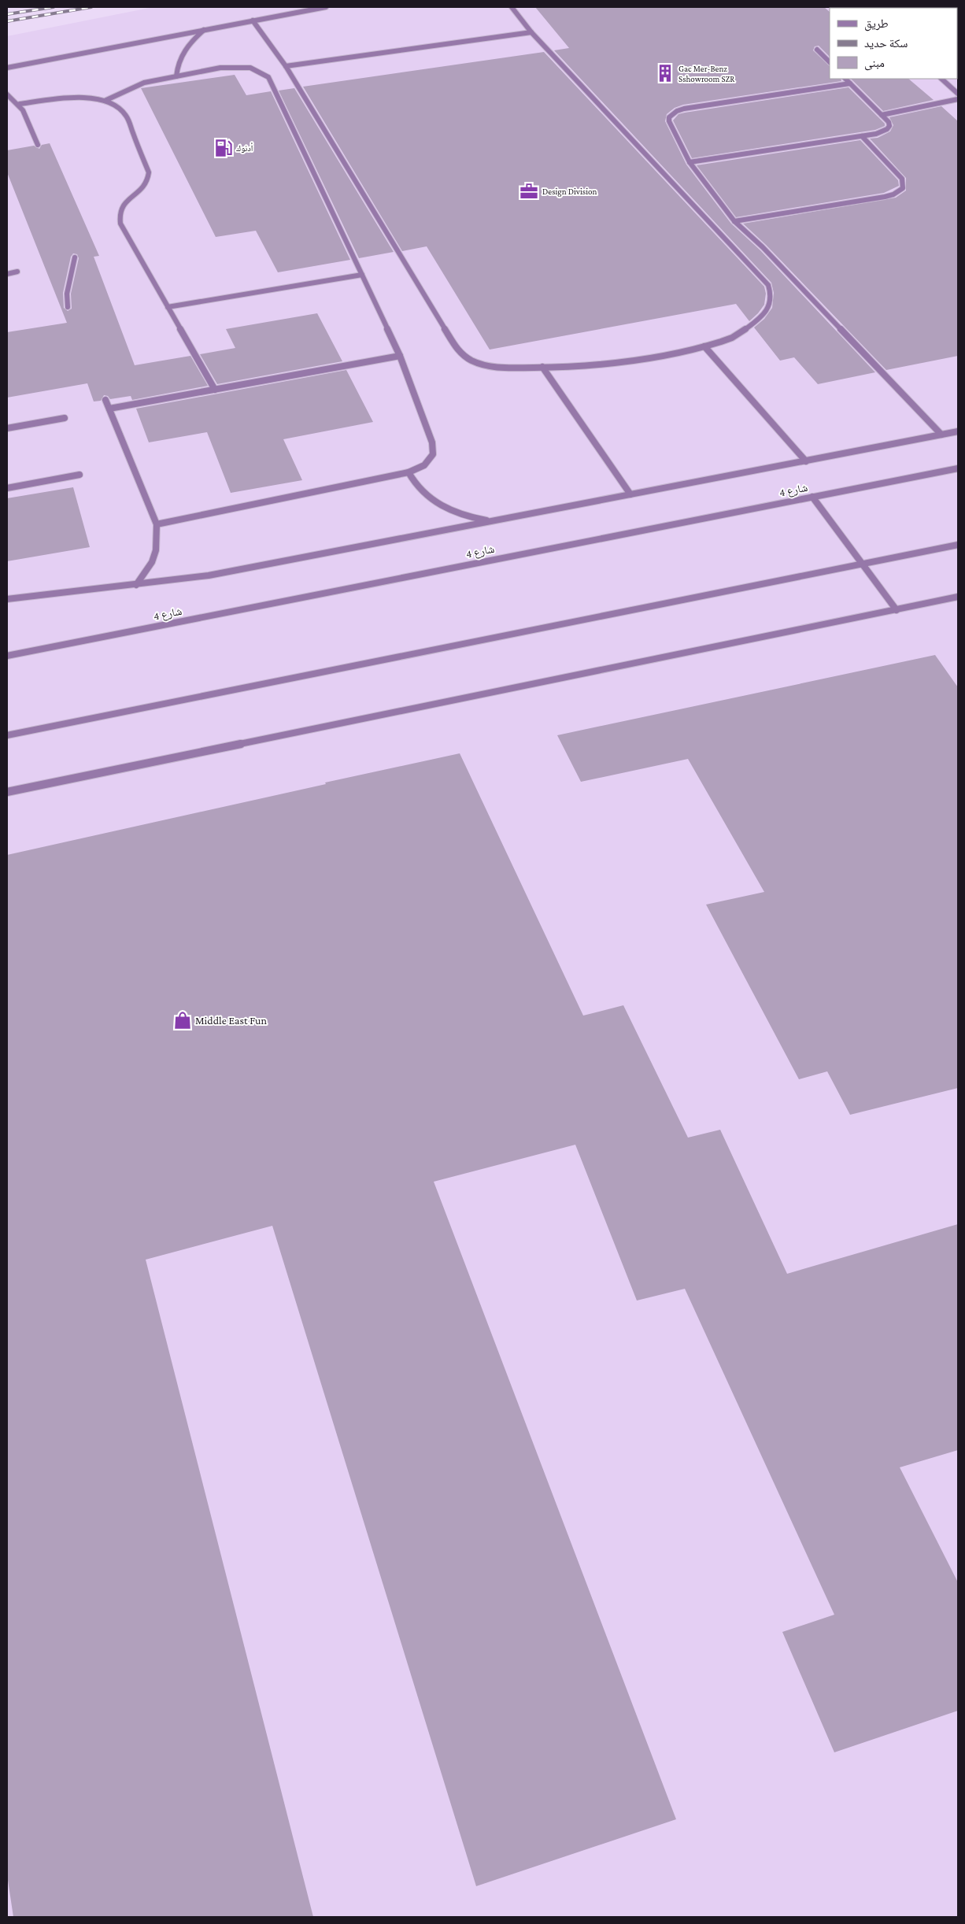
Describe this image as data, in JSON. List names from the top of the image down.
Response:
{
  "streets": {
    "street": ["شارع 4"]
  },
  "places": {
    "building": ["Gac Mer-Benz Sshowroom SZR"],
    "fuel station": ["أدنوك"],
    "office": ["Design Division"],
    "shop": ["Middle East Fun"]
  },
  "legend": ["طريق", "سكة حديد", "مبنى"]
}
